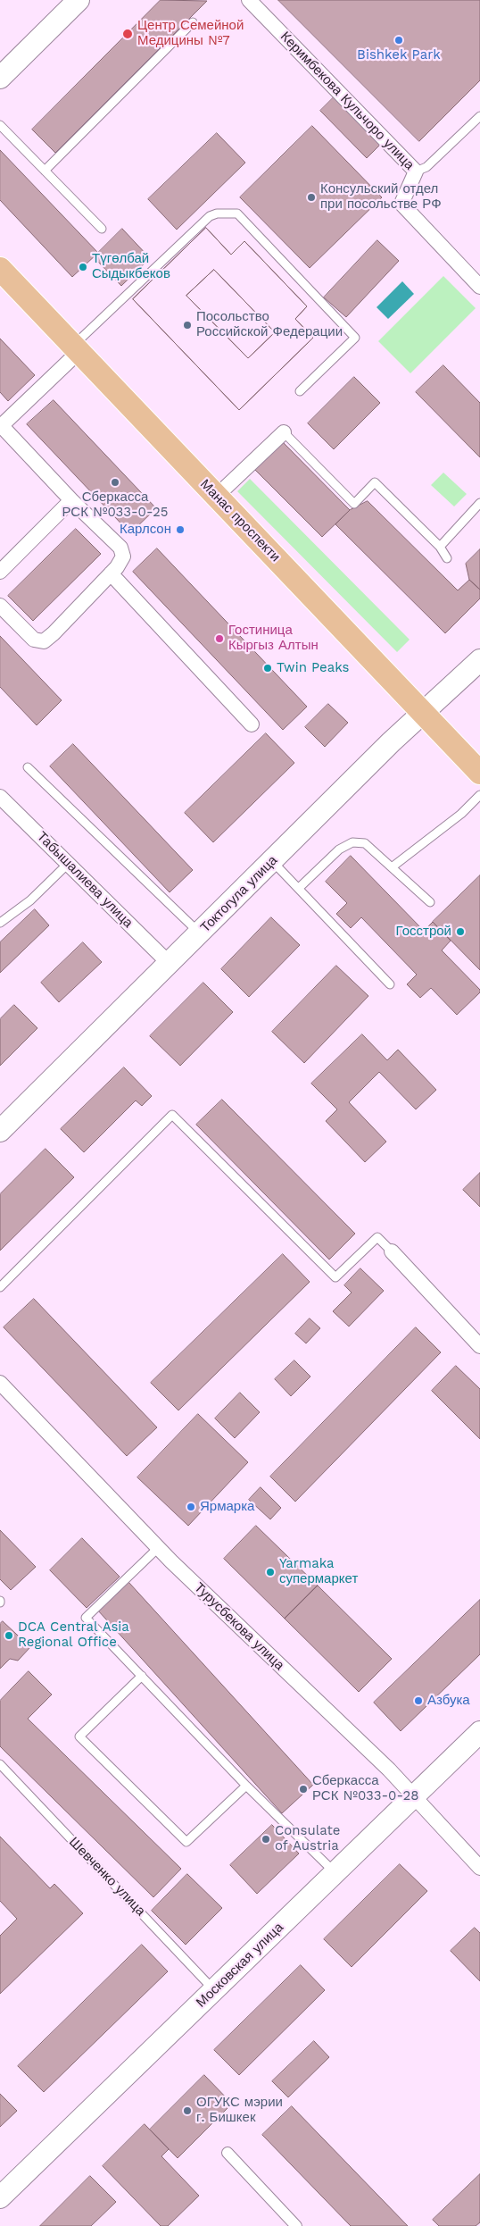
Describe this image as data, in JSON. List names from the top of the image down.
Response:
{
  "streets": {
    "main road": ["Манас проспекти", "Токтогула улица", "Московская улица"],
    "street": ["Керимбекова Кульчоро улица", "Табышалиева улица", "Турусбекова улица"],
    "lane": ["Шевченко улица"]
  },
  "crossings": [
    ["Манас проспекти", "Токтогула улица"],
    ["Табышалиева улица", "Токтогула улица"],
    ["Турусбекова улица", "Московская улица"],
    ["Шевченко улица", "Московская улица"]
  ],
  "places": [
    "Центр Семейной Медицины №7",
    "Bishkek Park",
    "Консульский отдел при посольстве РФ",
    "Түгөлбай Сыдыкбеков",
    "Посольство Российской Федерации",
    "Сберкасса РСК №033-0-25",
    "Карлсон",
    "Гостиница Кыргыз Алтын",
    "Twin Peaks",
    "Госстрой",
    "Ярмарка",
    "Yarmaka супермаркет",
    "DCA Central Asia Regional Office",
    "Азбука",
    "Сберкасса РСК №033-0-28",
    "Consulate of Austria",
    "ОГУКС мэрии г. Бишкек"
  ]
}
